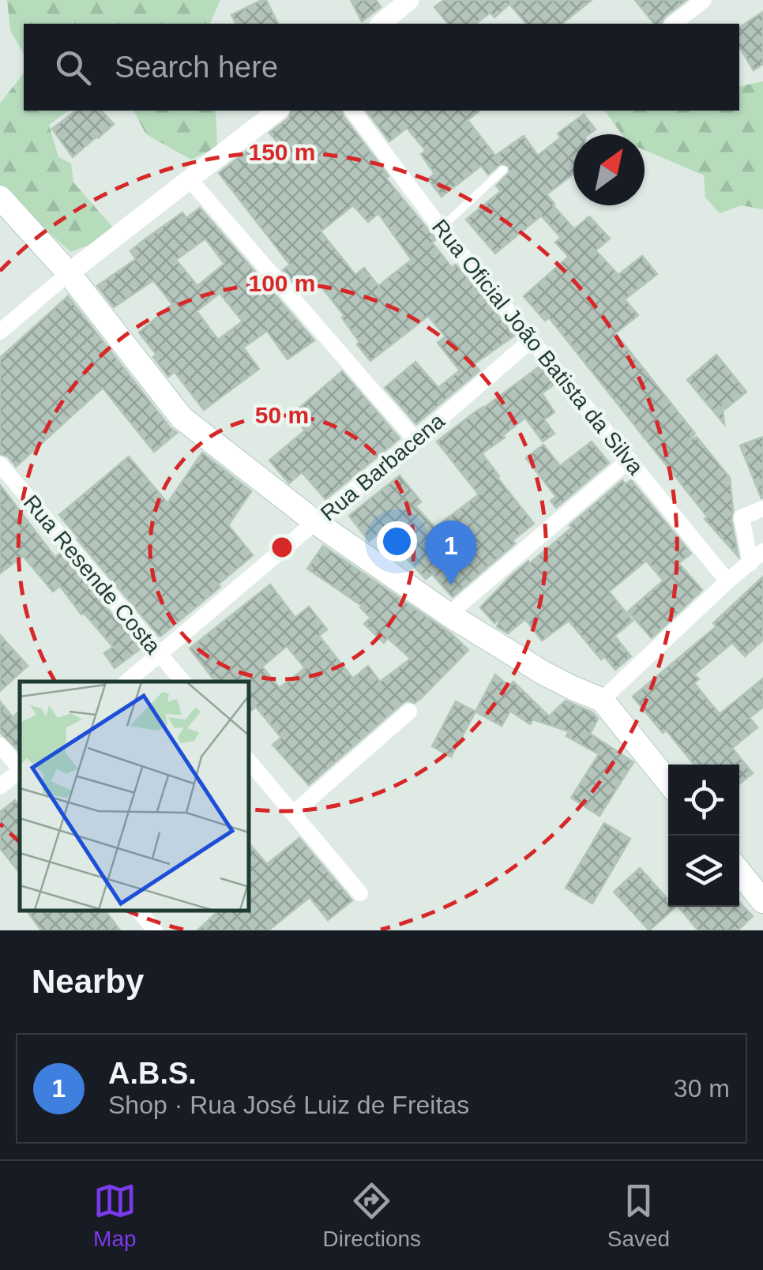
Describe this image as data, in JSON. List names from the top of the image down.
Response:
{
  "streets": {
    "street": ["Rua Oficial João Batista da Silva", "Rua Barbacena", "Rua Resende Costa"]
  },
  "crossings": [
    ["Rua Oficial João Batista da Silva", "Rua Barbacena"],
    ["Rua Barbacena", "Rua Resende Costa"]
  ],
  "north": "top right",
  "page": {
    "search": "Search here",
    "pins": "1",
    "heading": "Nearby",
    "list": [
      {
        "mark": "1",
        "name": "A.B.S.",
        "note": "Shop · Rua José Luiz de Freitas",
        "value": "30 m"
      }
    ],
    "nav": ["Map", "Directions", "Saved"]
  },
  "rings": ["150 m", "100 m", "50 m"]
}
